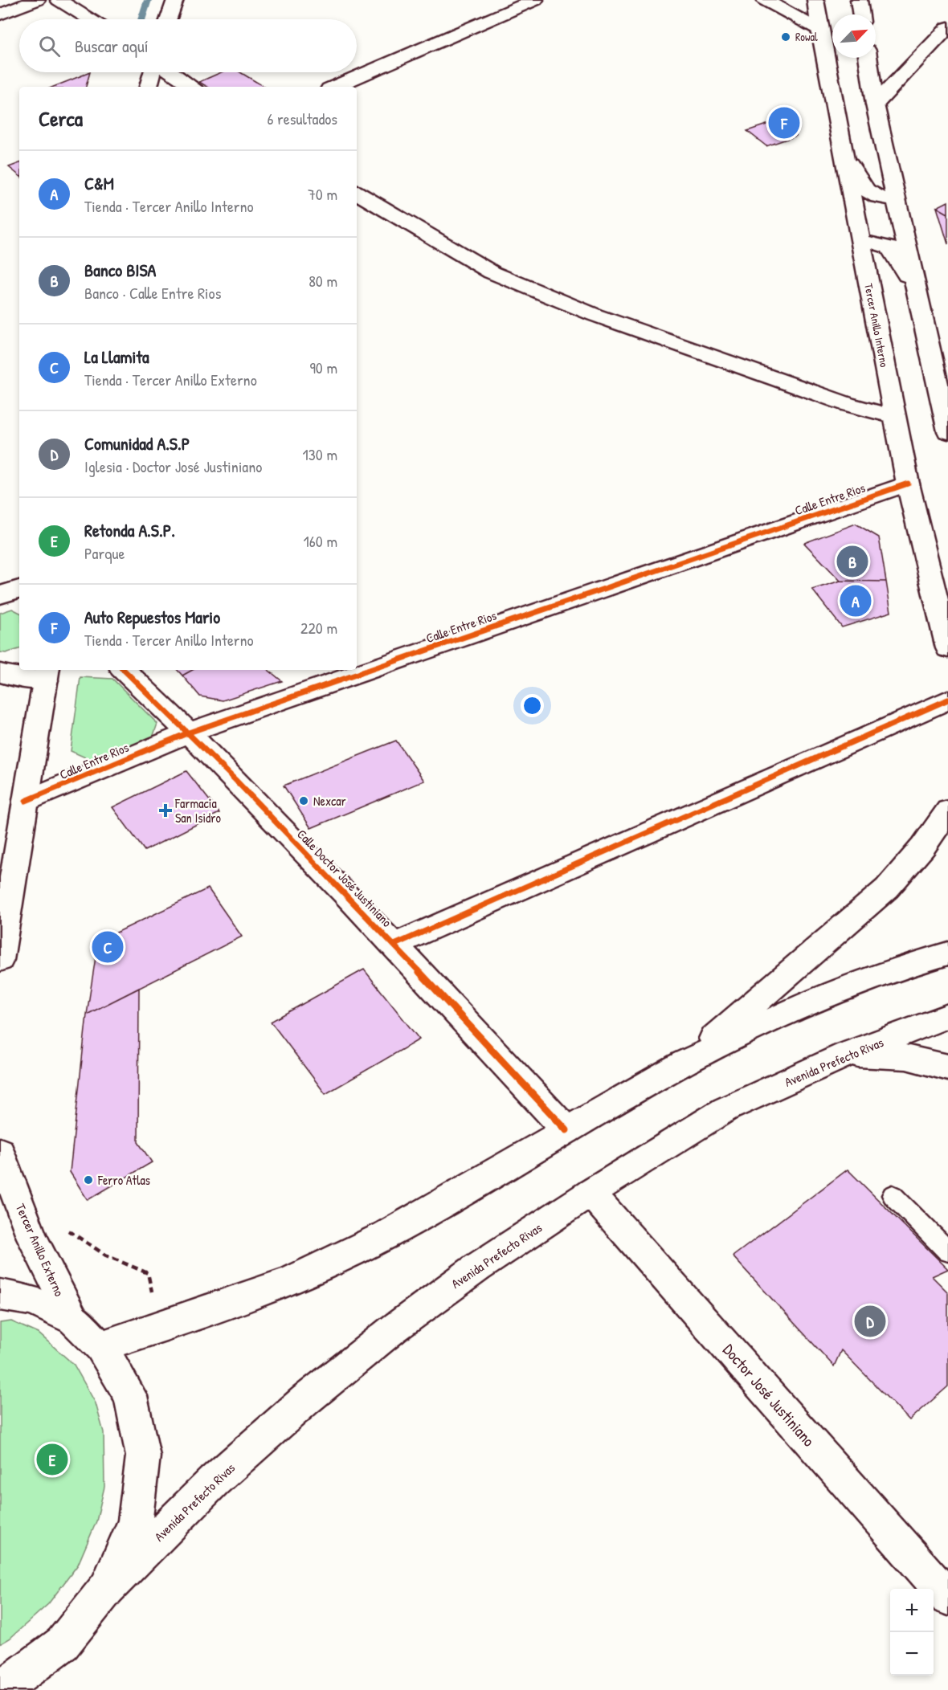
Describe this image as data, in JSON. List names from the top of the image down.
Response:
{
  "streets": {
    "street": [
      "Tercer Anillo Interno",
      "Calle Entre Rios",
      "Calle Doctor José Justiniano",
      "Avenida Prefecto Rivas",
      "Tercer Anillo Externo",
      "Doctor José Justiniano"
    ]
  },
  "crossings": [
    ["Tercer Anillo Interno", "Calle Entre Rios"],
    ["Calle Entre Rios", "Calle Doctor José Justiniano"],
    ["Avenida Prefecto Rivas", "Doctor José Justiniano"]
  ],
  "places": {
    "other": ["Rowal", "Nexcar", "Ferro Atlas"],
    "health": ["Farmacia San Isidro"]
  },
  "north": "top right",
  "page": {
    "search": "Buscar aquí",
    "heading": ["Cerca", "6 resultados"],
    "pins": [
      "F",
      "B",
      "A",
      "C",
      "D",
      "E"
    ],
    "list": [
      {
        "mark": "A",
        "name": "C&M",
        "note": "Tienda · Tercer Anillo Interno",
        "value": "70 m"
      },
      {
        "mark": "B",
        "name": "Banco BISA",
        "note": "Banco · Calle Entre Rios",
        "value": "80 m"
      },
      {
        "mark": "C",
        "name": "La Llamita",
        "note": "Tienda · Tercer Anillo Externo",
        "value": "90 m"
      },
      {
        "mark": "D",
        "name": "Comunidad A.S.P",
        "note": "Iglesia · Doctor José Justiniano",
        "value": "130 m"
      },
      {
        "mark": "E",
        "name": "Retonda A.S.P.",
        "note": "Parque",
        "value": "160 m"
      },
      {
        "mark": "F",
        "name": "Auto Repuestos Mario",
        "note": "Tienda · Tercer Anillo Interno",
        "value": "220 m"
      }
    ],
    "map_buttons": ["+", "−"]
  }
}
